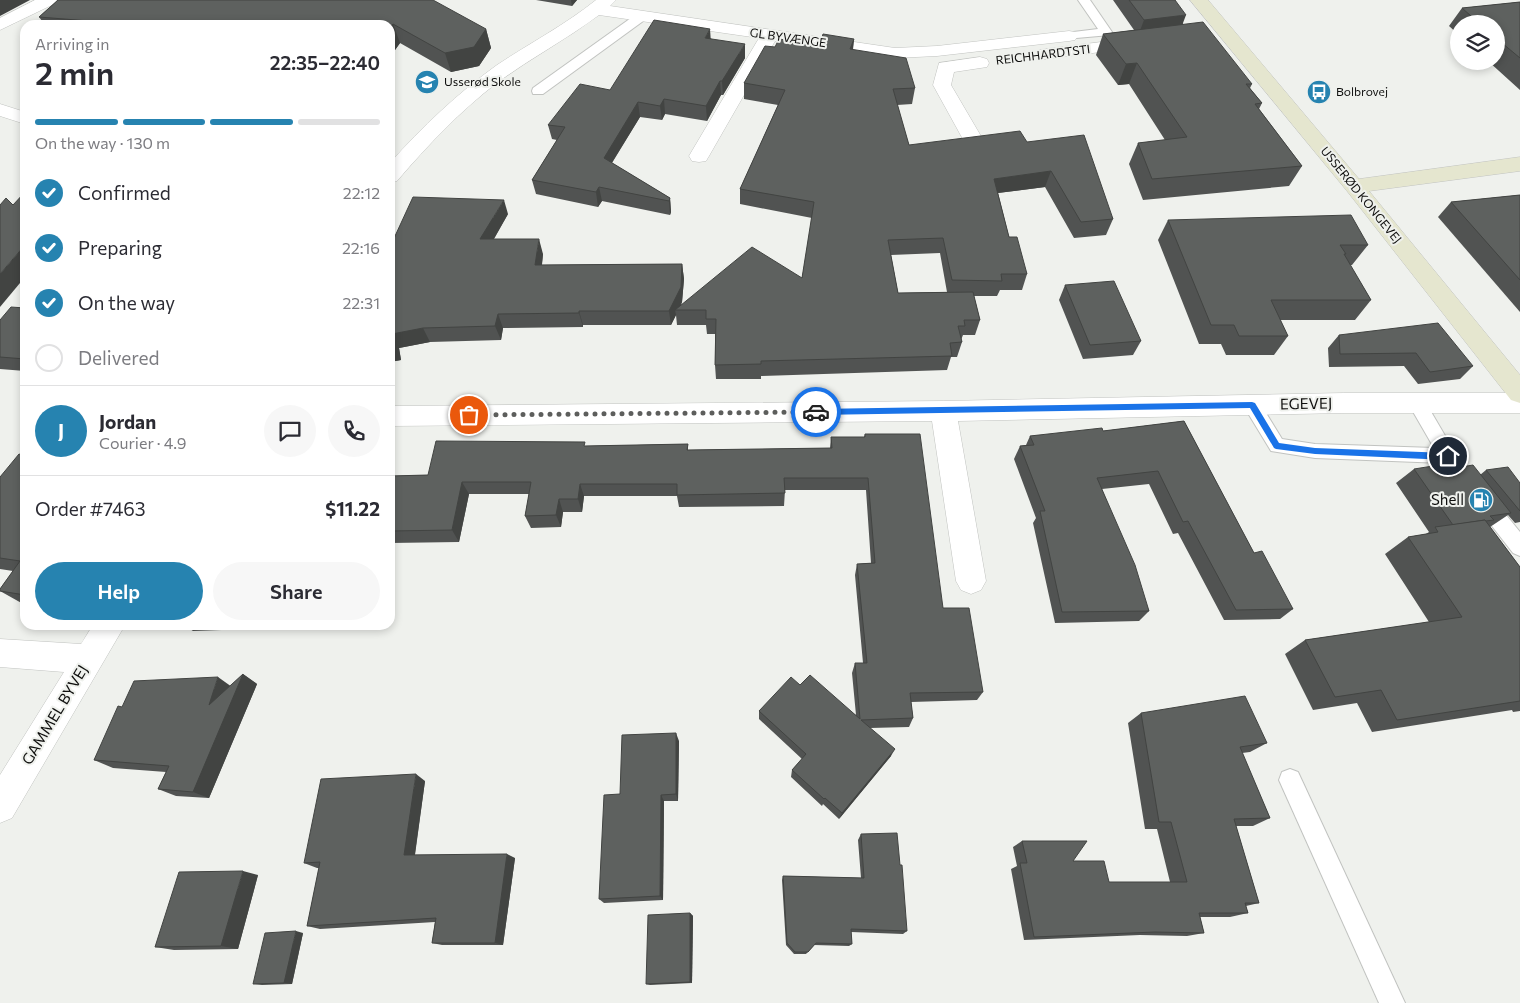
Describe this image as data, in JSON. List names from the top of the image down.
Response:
{
  "streets": {
    "main road": ["USSERØD KONGEVEJ"],
    "street": [
      "GL BYVÆNGE",
      "REICHHARDTSTI",
      "EGEVEJ",
      "GAMMEL BYVEJ"
    ]
  },
  "places": {
    "school or university": ["Usserød Skole"],
    "bus stop": ["Bolbrovej"],
    "fuel station": ["Shell"]
  },
  "page": {
    "heading": ["2 min", "Arriving in", "22:35–22:40"],
    "panel": [
      "Jordan",
      "Courier · 4.9",
      "Order #7463",
      "$11.22"
    ],
    "bar": "On the way · 130 m",
    "list": [
      ["Confirmed", "22:12"],
      ["Preparing", "22:16"],
      ["On the way", "22:31"],
      "Delivered"
    ],
    "round": "J",
    "buttons": ["Help", "Share"]
  }
}
